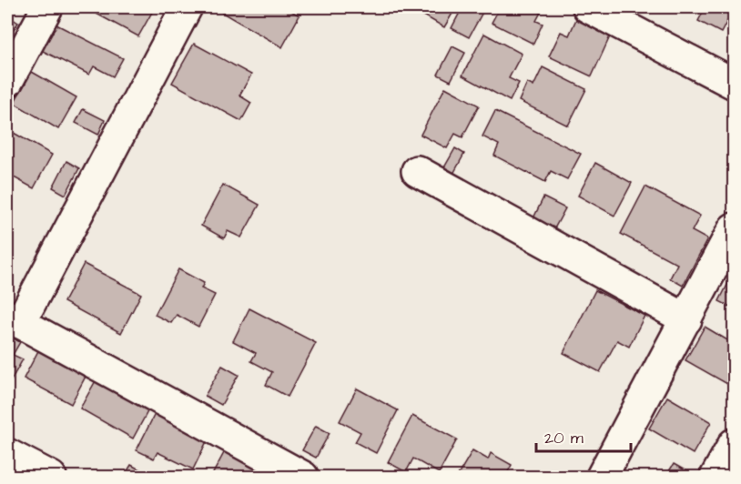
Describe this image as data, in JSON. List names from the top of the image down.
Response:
{
  "scale_bar": "20 m"
}
